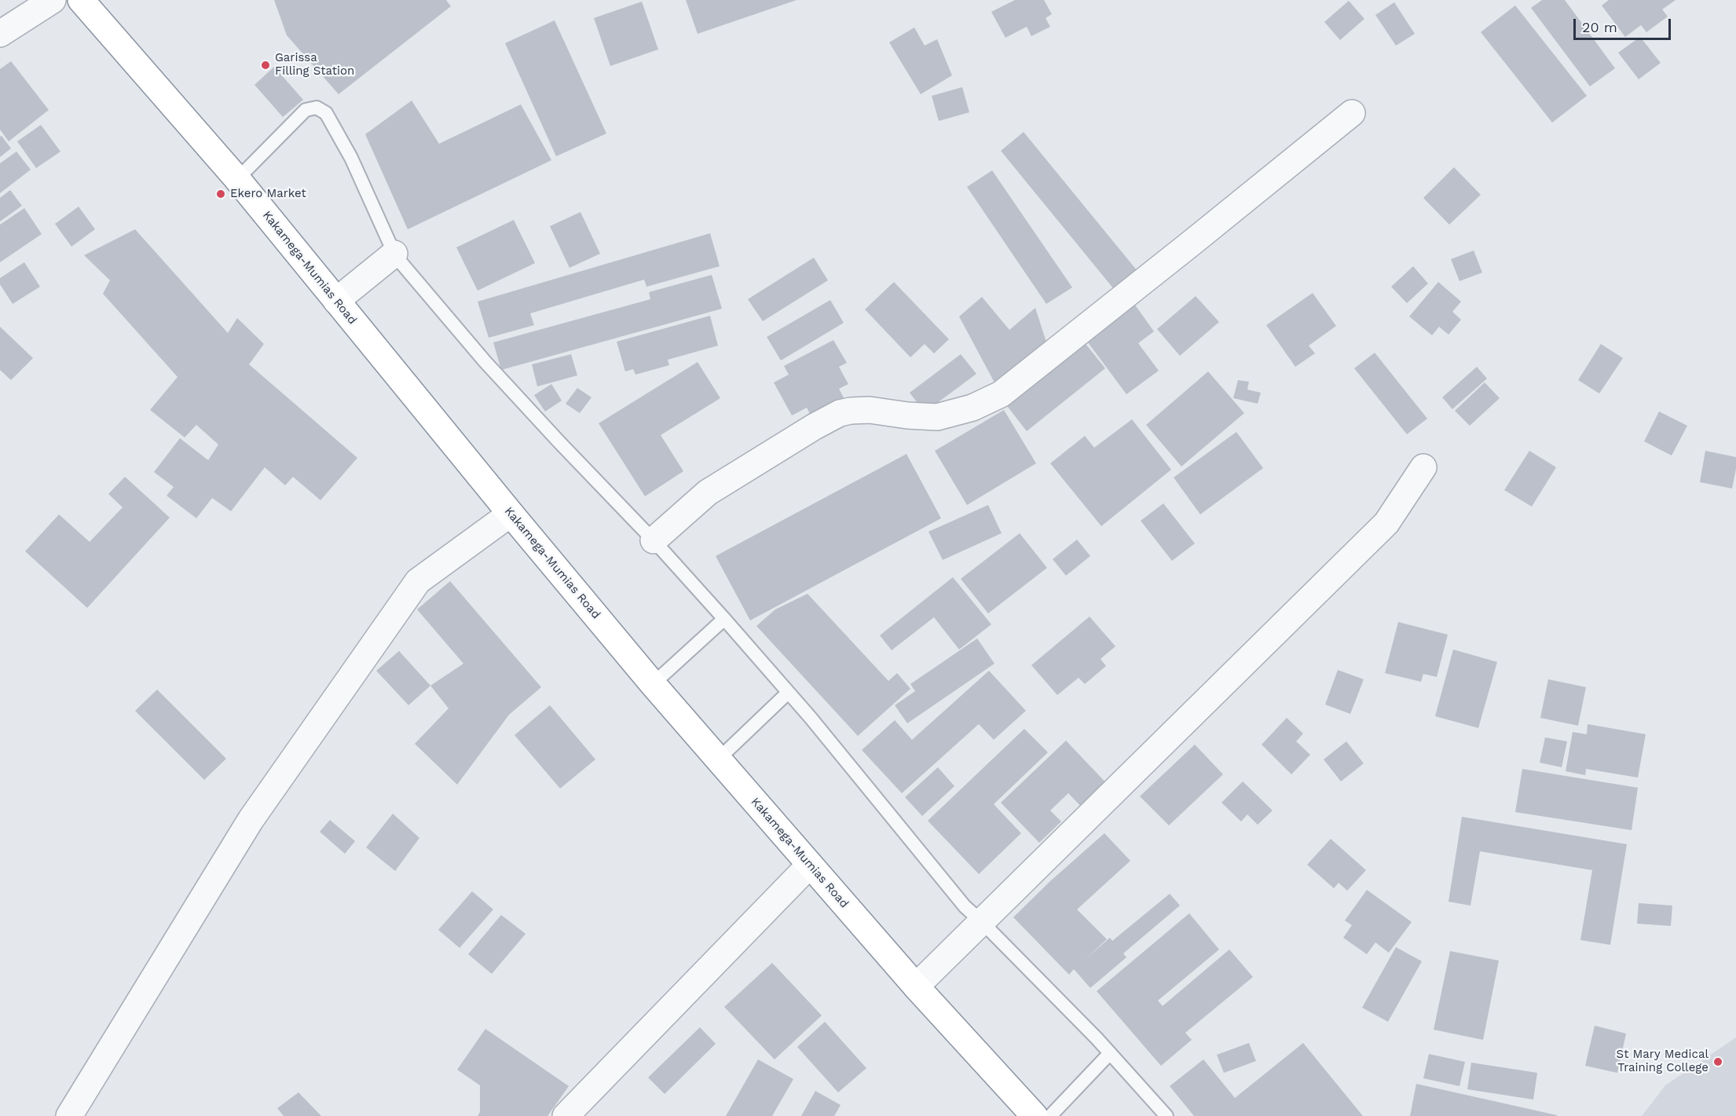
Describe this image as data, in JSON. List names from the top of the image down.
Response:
{
  "streets": {
    "highway": ["Kakamega-Mumias Road"]
  },
  "places": ["Garissa Filling Station", "Ekero Market", "St Mary Medical Training College"],
  "scale_bar": "20 m"
}
